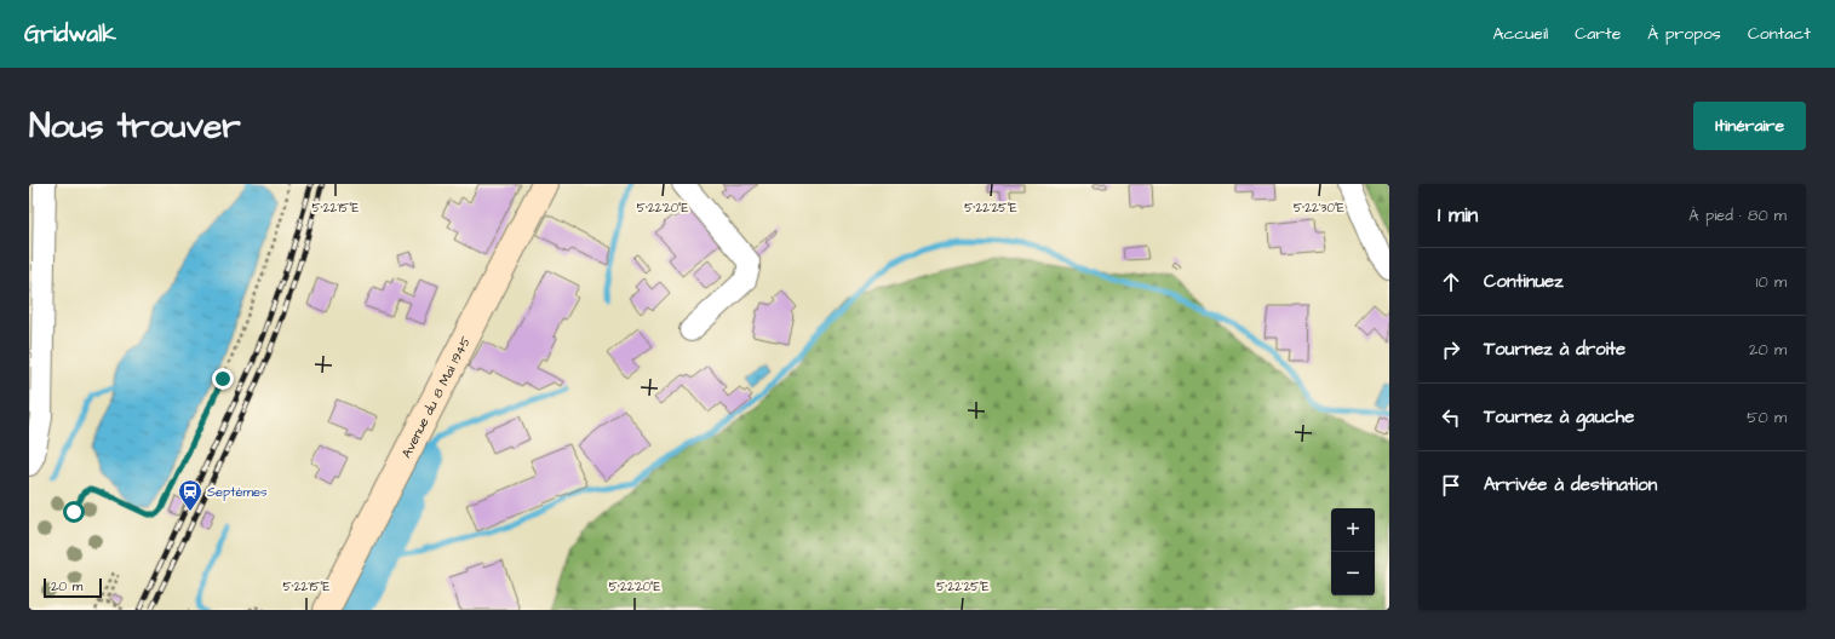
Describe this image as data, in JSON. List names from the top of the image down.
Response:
{
  "streets": {
    "main road": ["Avenue du 8 Mai 1945"]
  },
  "places": {
    "station": ["Septèmes"]
  },
  "scale_bar": "20 m",
  "page": {
    "header": "Gridwalk",
    "nav": [
      "Accueil",
      "Carte",
      "À propos",
      "Contact"
    ],
    "buttons": "Itinéraire",
    "title": "Nous trouver",
    "heading": ["1 min", "À pied · 80 m"],
    "list": [
      ["Continuez", "10 m"],
      ["Tournez à droite", "20 m"],
      ["Tournez à gauche", "50 m"],
      "Arrivée à destination"
    ],
    "map_buttons": ["+", "−"],
    "scale": "20 m"
  },
  "coordinates": [
    "5°22'15\"E",
    "5°22'20\"E",
    "5°22'25\"E",
    "5°22'30\"E"
  ]
}
